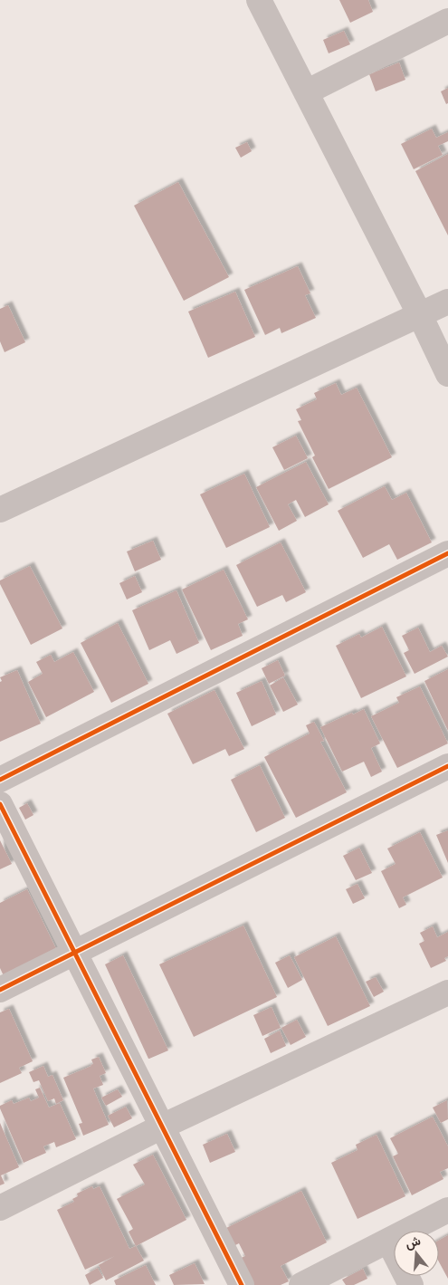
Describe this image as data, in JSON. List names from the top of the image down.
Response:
{
  "north": "top"
}
